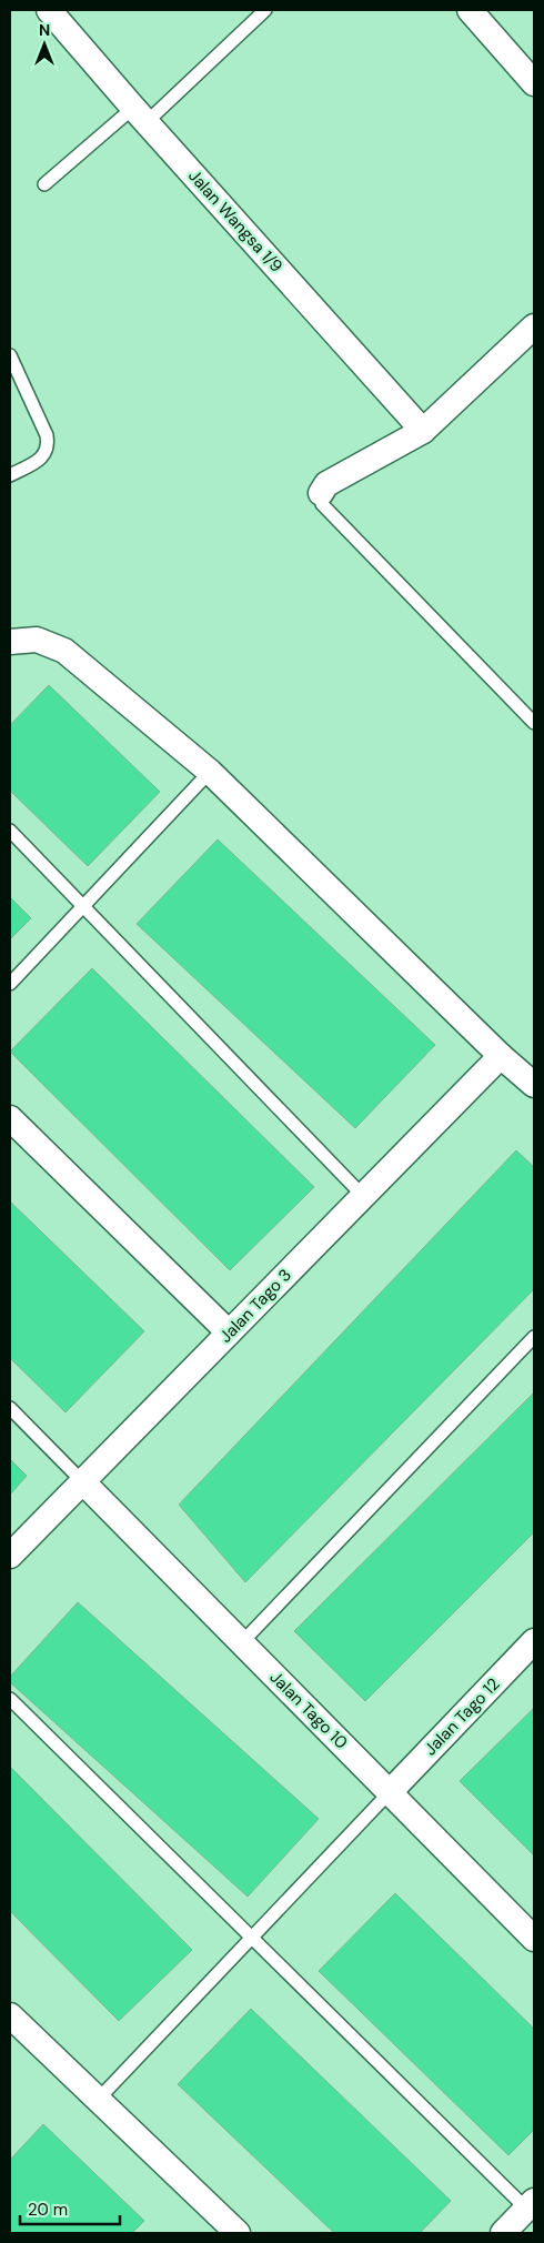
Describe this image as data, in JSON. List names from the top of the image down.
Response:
{
  "streets": {
    "street": [
      "Jalan Wangsa 1/9",
      "Jalan Tago 3",
      "Jalan Tago 10",
      "Jalan Tago 12"
    ]
  },
  "crossings": [
    ["Jalan Tago 3", "Jalan Tago 10"],
    ["Jalan Tago 10", "Jalan Tago 12"]
  ],
  "scale_bar": "20 m",
  "north": "top"
}
